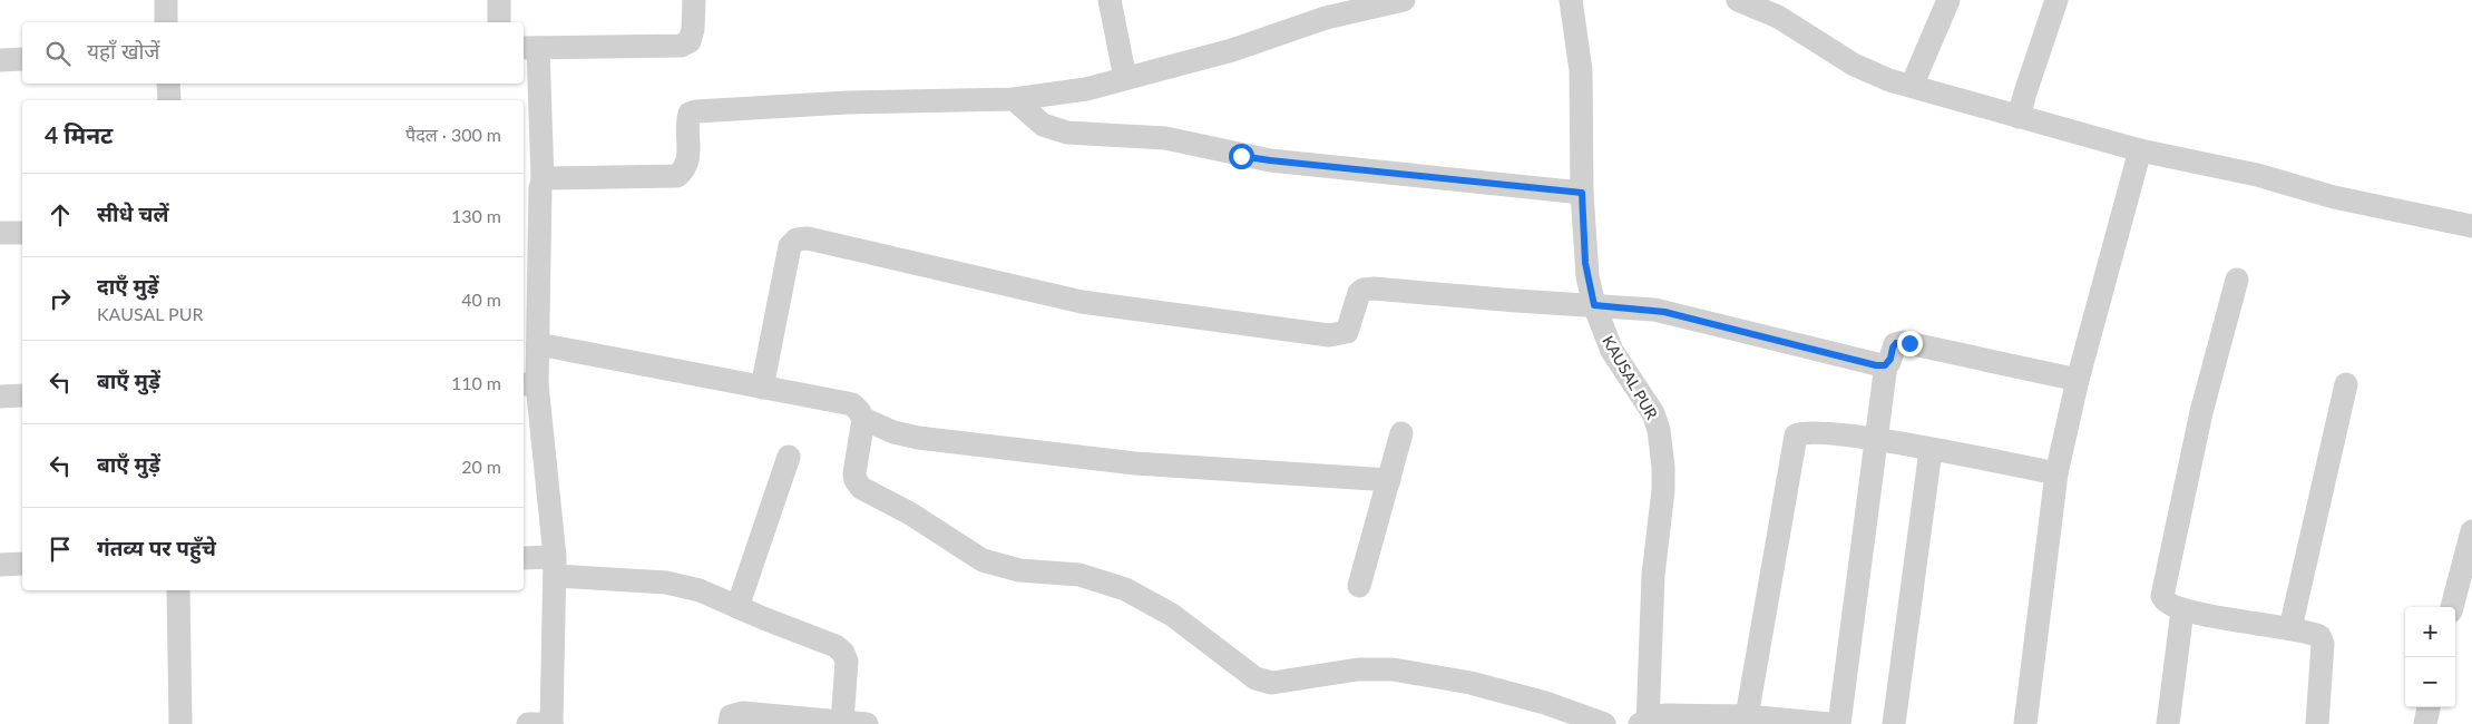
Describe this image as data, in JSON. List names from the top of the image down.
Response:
{
  "streets": {
    "street": ["KAUSAL PUR"]
  },
  "page": {
    "search": "यहाँ खोजें",
    "heading": ["4 मिनट", "पैदल · 300 m"],
    "list": [
      ["सीधे चलें", "130 m"],
      ["दाएँ मुड़ें", "KAUSAL PUR", "40 m"],
      ["बाएँ मुड़ें", "110 m"],
      ["बाएँ मुड़ें", "20 m"],
      "गंतव्य पर पहुँचे"
    ],
    "map_buttons": ["+", "−"]
  }
}
